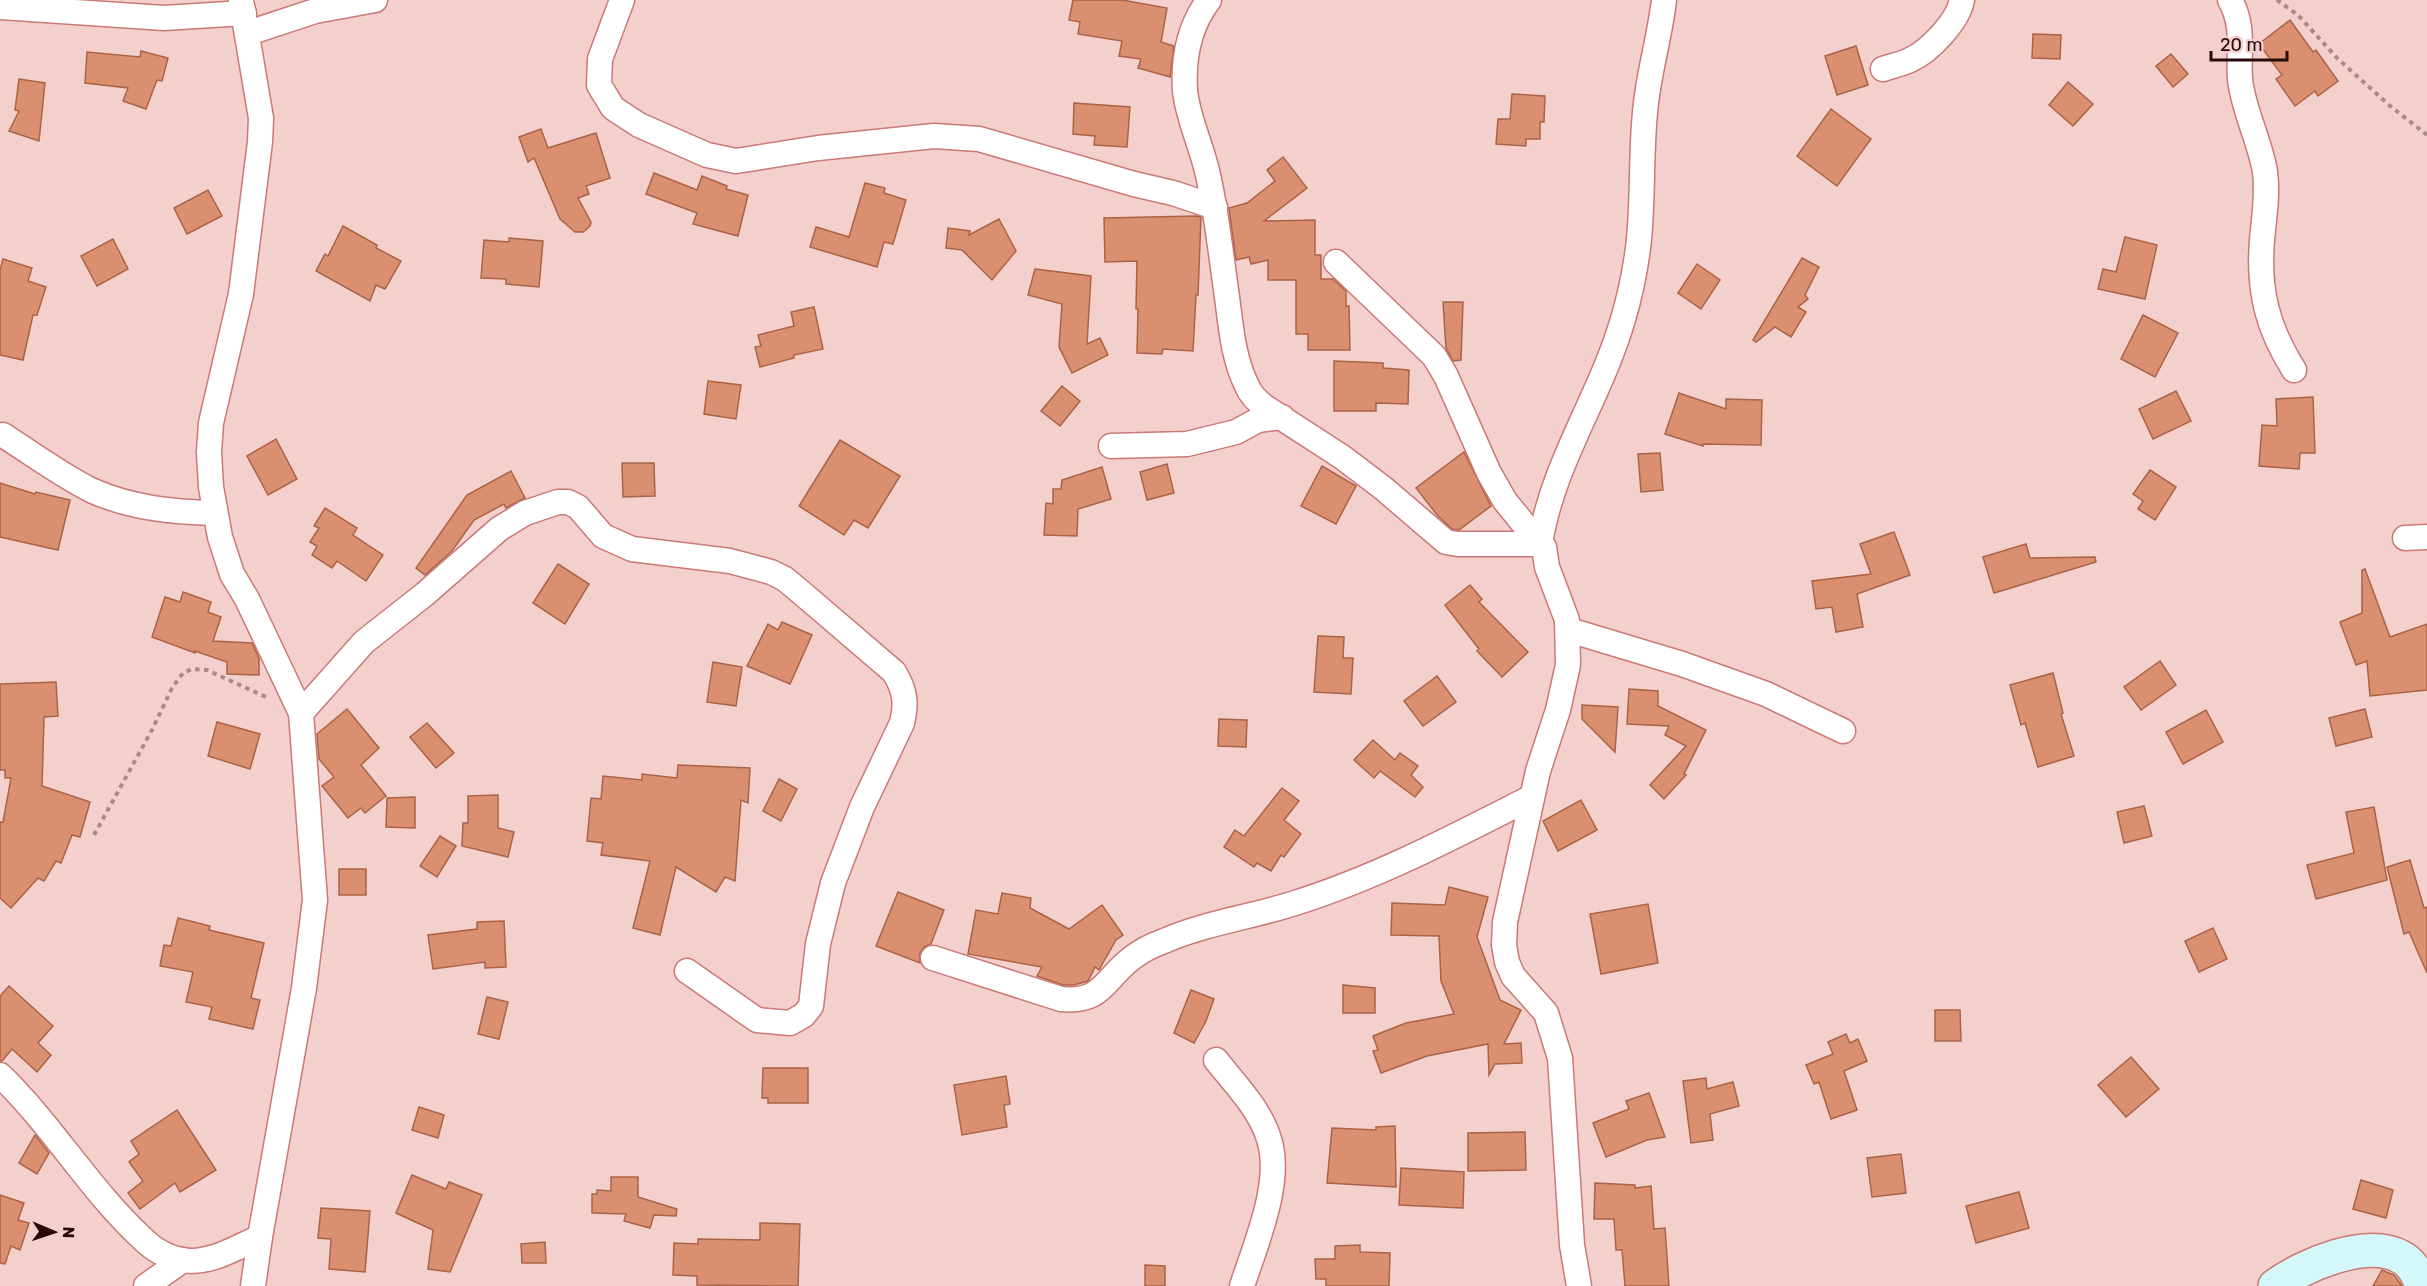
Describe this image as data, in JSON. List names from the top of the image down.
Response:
{
  "scale_bar": "20 m",
  "north": "right"
}
